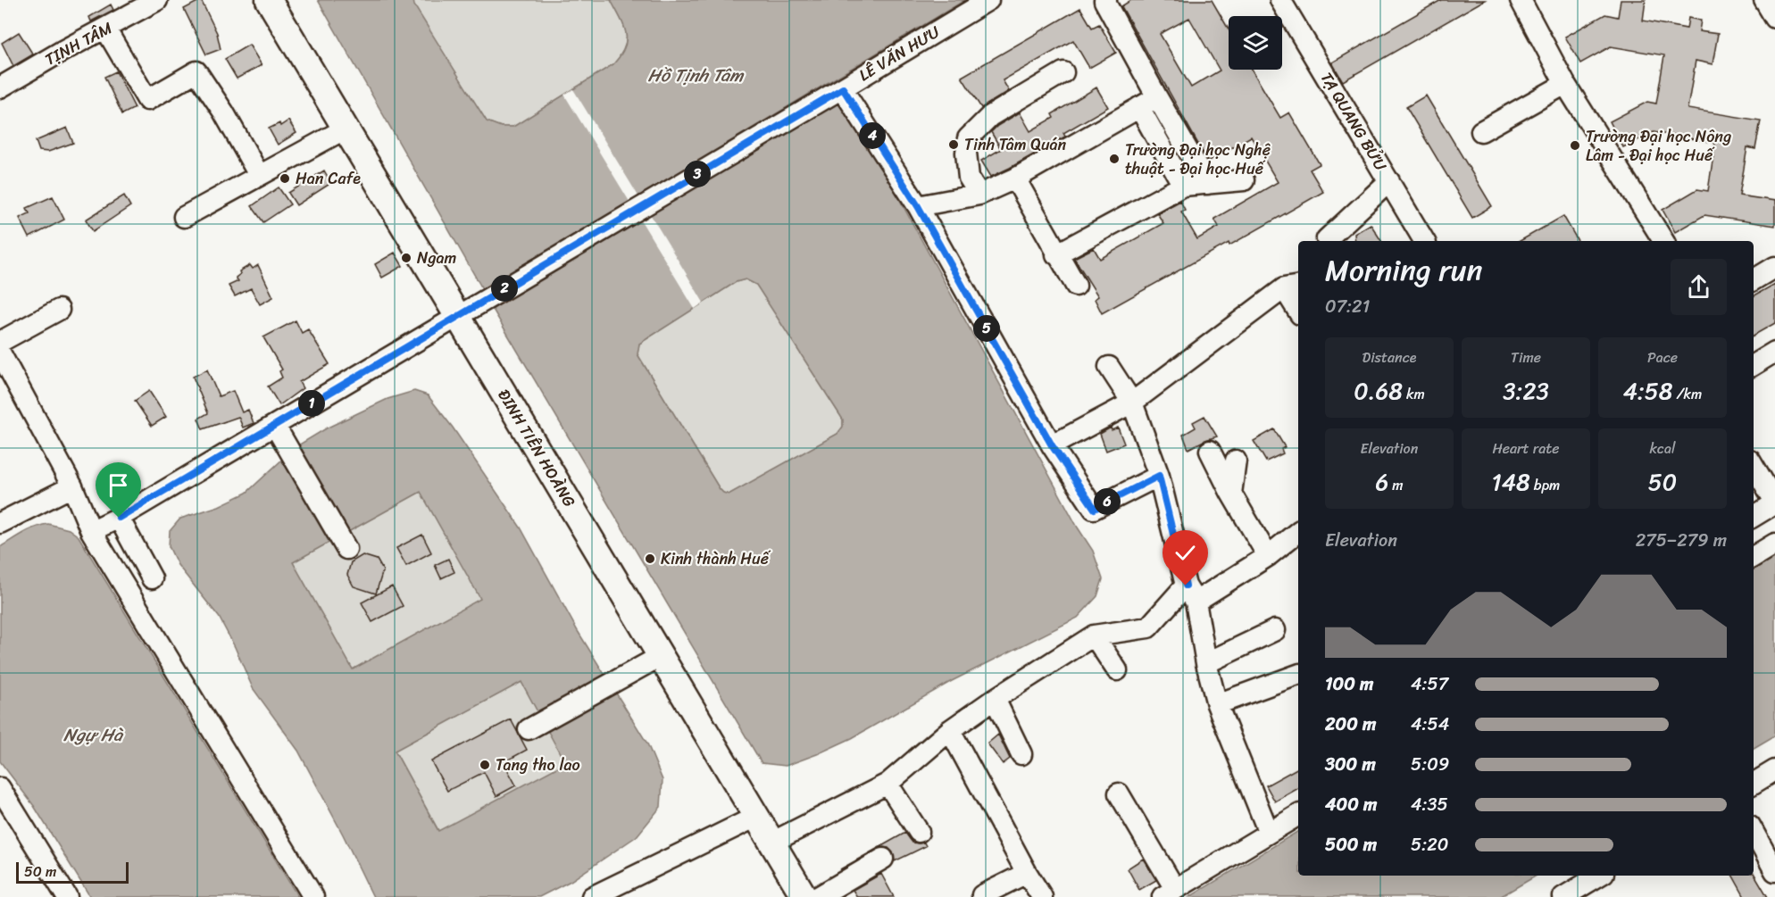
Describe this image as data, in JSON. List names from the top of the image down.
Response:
{
  "streets": {
    "main road": ["ĐINH TIÊN HOÀNG"],
    "street": ["TỊNH TÂM", "LÊ VĂN HƯU", "TẠ QUANG BỬU"]
  },
  "crossings": [
    ["LÊ VĂN HƯU", "ĐINH TIÊN HOÀNG"]
  ],
  "water": ["Hồ Tịnh Tâm", "Ngự Hà"],
  "places": [
    "Tinh Tâm Quán",
    "Trường Đại học Nông Lâm - Đại học Huế",
    "Trường Đại học Nghệ thuật - Đại học Huế",
    "Han Cafe",
    "Ngam",
    "Kinh thành Huế",
    "Tang tho lao"
  ],
  "scale_bar": "50 m",
  "page": {
    "pins": [
      "4",
      "3",
      "2",
      "5",
      "1",
      "6"
    ],
    "heading": ["Morning run", "07:21"],
    "stats": [
      ["Distance", "0.68 km"],
      ["Time", "3:23"],
      ["Pace", "4:58 /km"],
      ["Elevation", "6 m"],
      ["Heart rate", "148 bpm"],
      ["kcal", "50"]
    ],
    "chart": ["Elevation", "275–279 m"],
    "list": [
      {
        "name": "100 m",
        "note": "4:57"
      },
      {
        "name": "200 m",
        "note": "4:54"
      },
      {
        "name": "300 m",
        "note": "5:09"
      },
      {
        "name": "400 m",
        "note": "4:35"
      },
      {
        "name": "500 m",
        "note": "5:20"
      }
    ],
    "scale": "50 m"
  }
}
